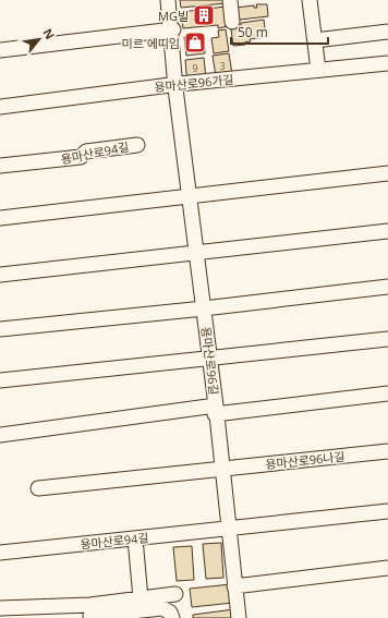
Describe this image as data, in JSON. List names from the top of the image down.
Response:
{
  "streets": {
    "street": [
      "용마산로96가길",
      "용마산로94길",
      "용마산로96길",
      "용마산로96나길"
    ]
  },
  "crossings": [
    ["용마산로96가길", "용마산로96길"],
    ["용마산로94길", "용마산로96길"],
    ["용마산로96길", "용마산로96나길"]
  ],
  "places": {
    "building": ["MG빌"],
    "shop": ["미르 에띠임"]
  },
  "house_numbers": ["3", "9"],
  "scale_bar": "50 m",
  "north": "top right"
}
